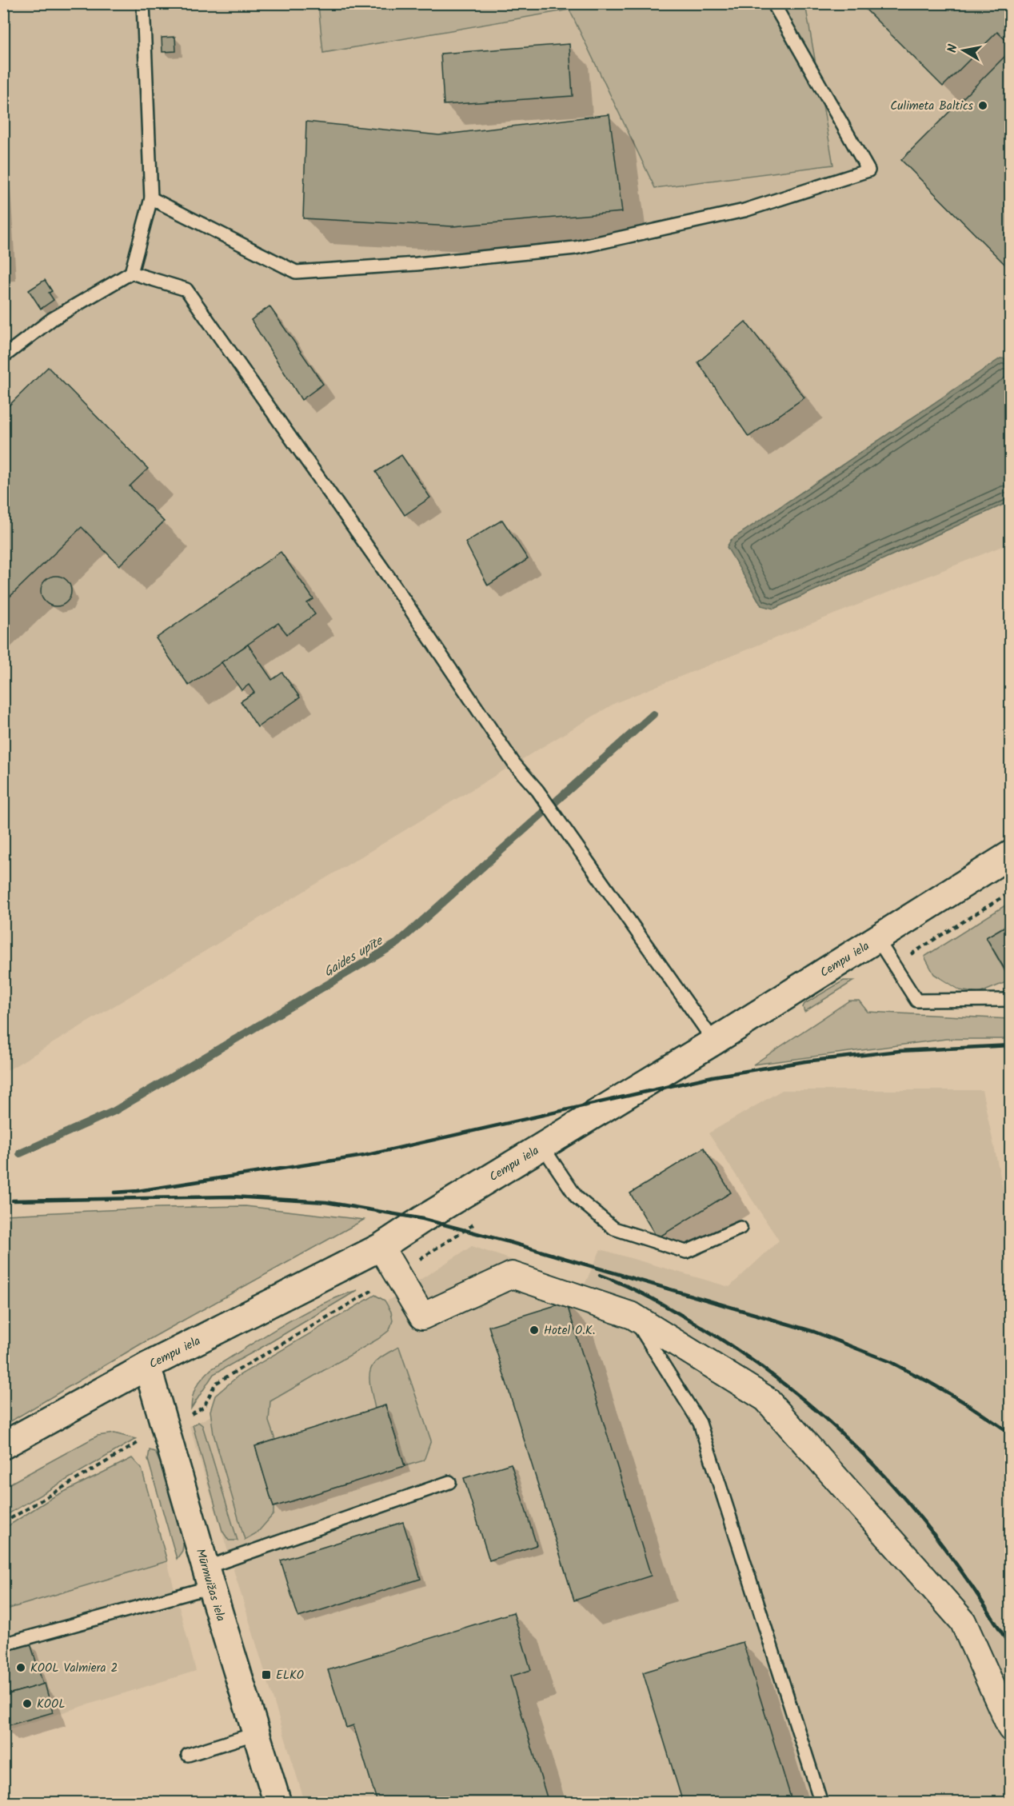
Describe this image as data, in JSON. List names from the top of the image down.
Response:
{
  "streets": {
    "main road": ["Cempu iela", "Mūrmuižas iela"]
  },
  "crossings": [
    ["Cempu iela", "Mūrmuižas iela"]
  ],
  "water": ["Gaides upīte"],
  "places": {
    "other": [
      "Culimeta Baltics",
      "Hotel O.K.",
      "KOOL Valmiera 2",
      "KOOL"
    ],
    "transit": ["ELKO"]
  },
  "north": "left"
}
